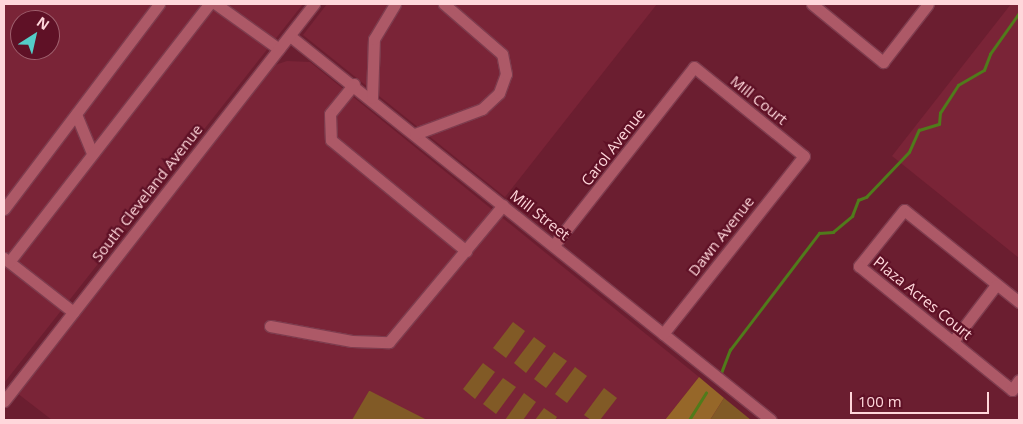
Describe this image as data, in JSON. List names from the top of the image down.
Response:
{
  "streets": {
    "street": [
      "Mill Court",
      "Carol Avenue",
      "South Cleveland Avenue",
      "Mill Street",
      "Dawn Avenue",
      "Plaza Acres Court"
    ]
  },
  "crossings": [
    ["Mill Court", "Carol Avenue"],
    ["Mill Court", "Dawn Avenue"],
    ["Carol Avenue", "Mill Street"],
    ["South Cleveland Avenue", "Mill Street"],
    ["Mill Street", "Dawn Avenue"]
  ],
  "scale_bar": "100 m",
  "north": "top right"
}
